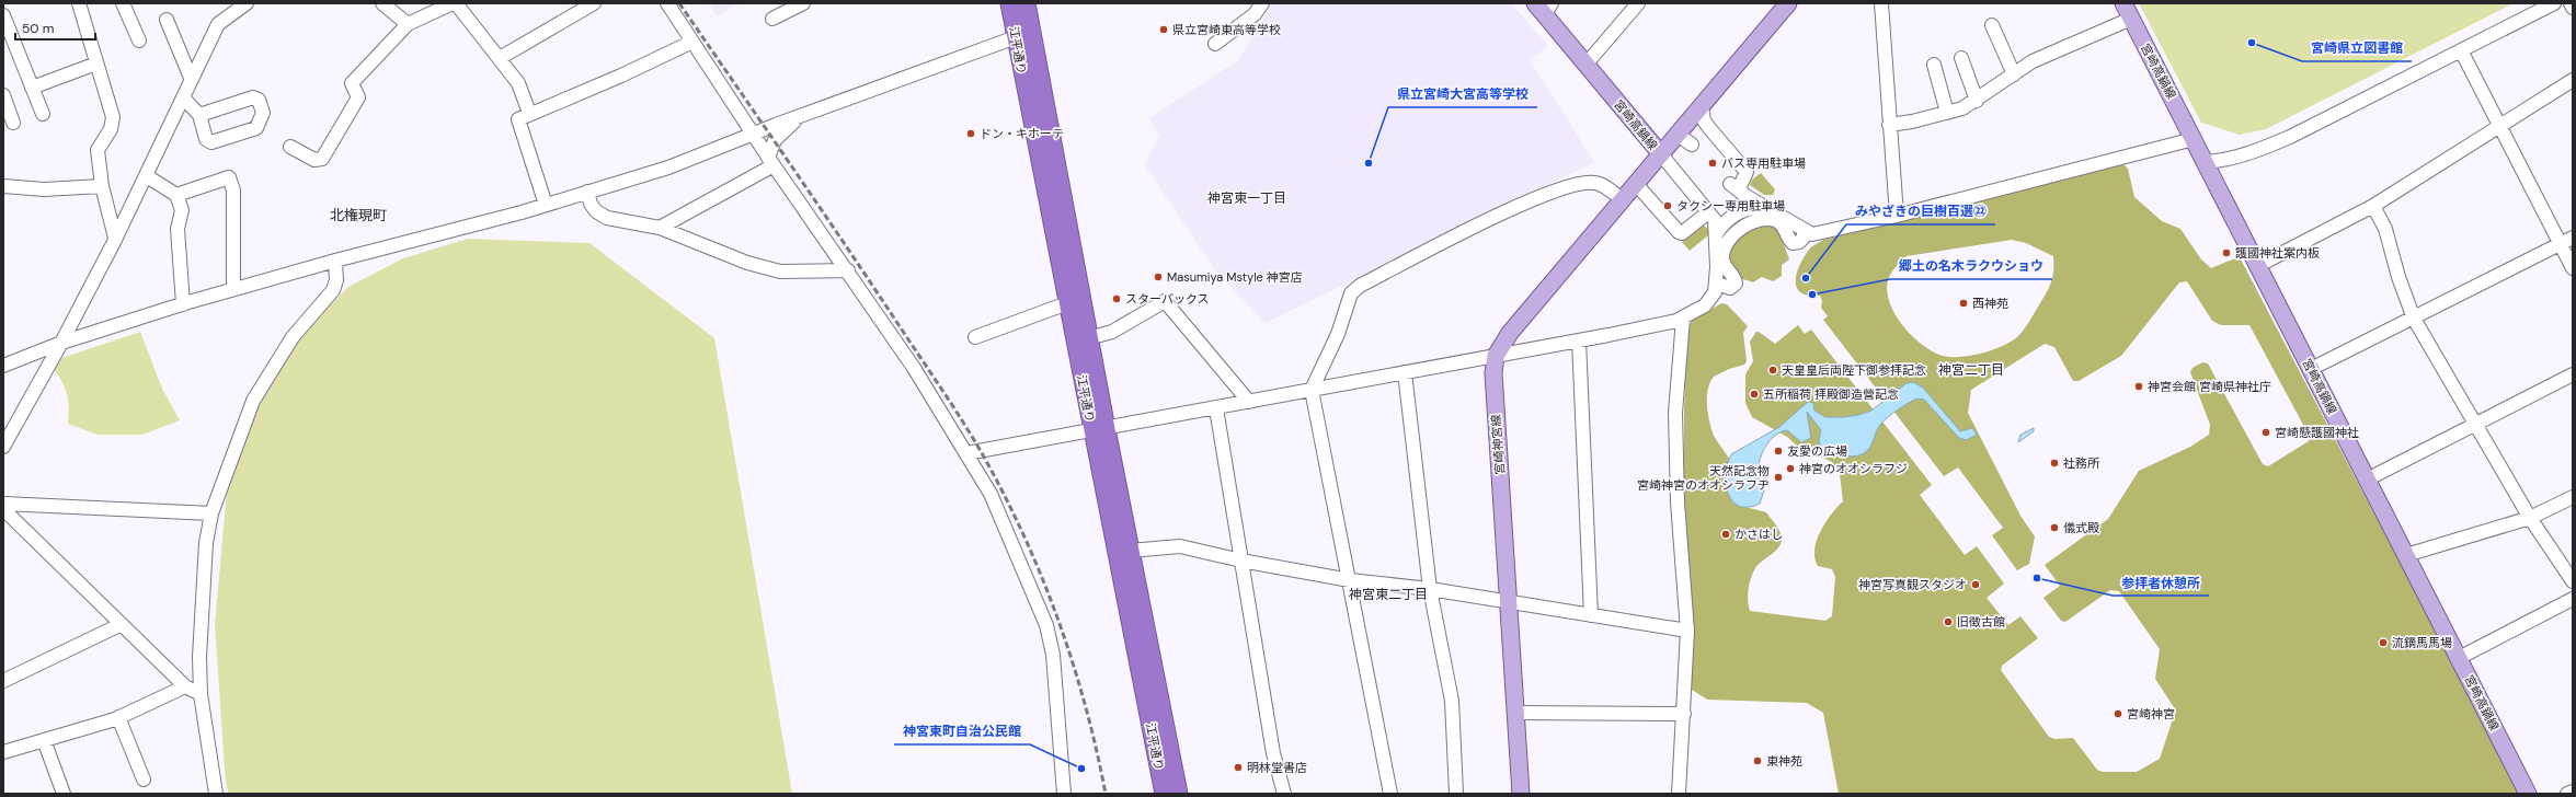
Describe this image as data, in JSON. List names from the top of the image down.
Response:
{
  "streets": {
    "highway": ["江平通り"],
    "main road": ["宮崎高鍋線", "宮崎神宮線"]
  },
  "crossings": [
    ["宮崎高鍋線", "宮崎神宮線"]
  ],
  "districts": [
    "神宮東一丁目",
    "北権現町",
    "神宮二丁目",
    "神宮東二丁目"
  ],
  "places": [
    "県立宮崎東高等学校",
    "宮崎県立図書館",
    "ドン・キホーテ",
    "県立宮崎大宮高等学校",
    "バス専用駐車場",
    "タクシー専用駐車場",
    "護國神社案内板",
    "Masumiya Mstyle 神宮店",
    "みやざきの巨樹百選㉒",
    "郷土の名木ラクウショウ",
    "スターバックス",
    "西神苑",
    "天皇皇后両陛下御参拝記念",
    "神宮会館 宮崎県神社庁",
    "五所稲荷 拝殿御造營記念",
    "宮崎懸護國神社",
    "友愛の広場",
    "社務所",
    "神宮のオオシラフジ",
    "天然記念物 宮崎神宮のオオシラフヂ",
    "儀式殿",
    "かさはし",
    "参拝者休憩所",
    "神宮写真観スタジオ",
    "旧徴古館",
    "流鏑馬馬場",
    "宮崎神宮",
    "東神苑",
    "明林堂書店",
    "神宮東町自治公民館"
  ],
  "scale_bar": "50 m"
}
